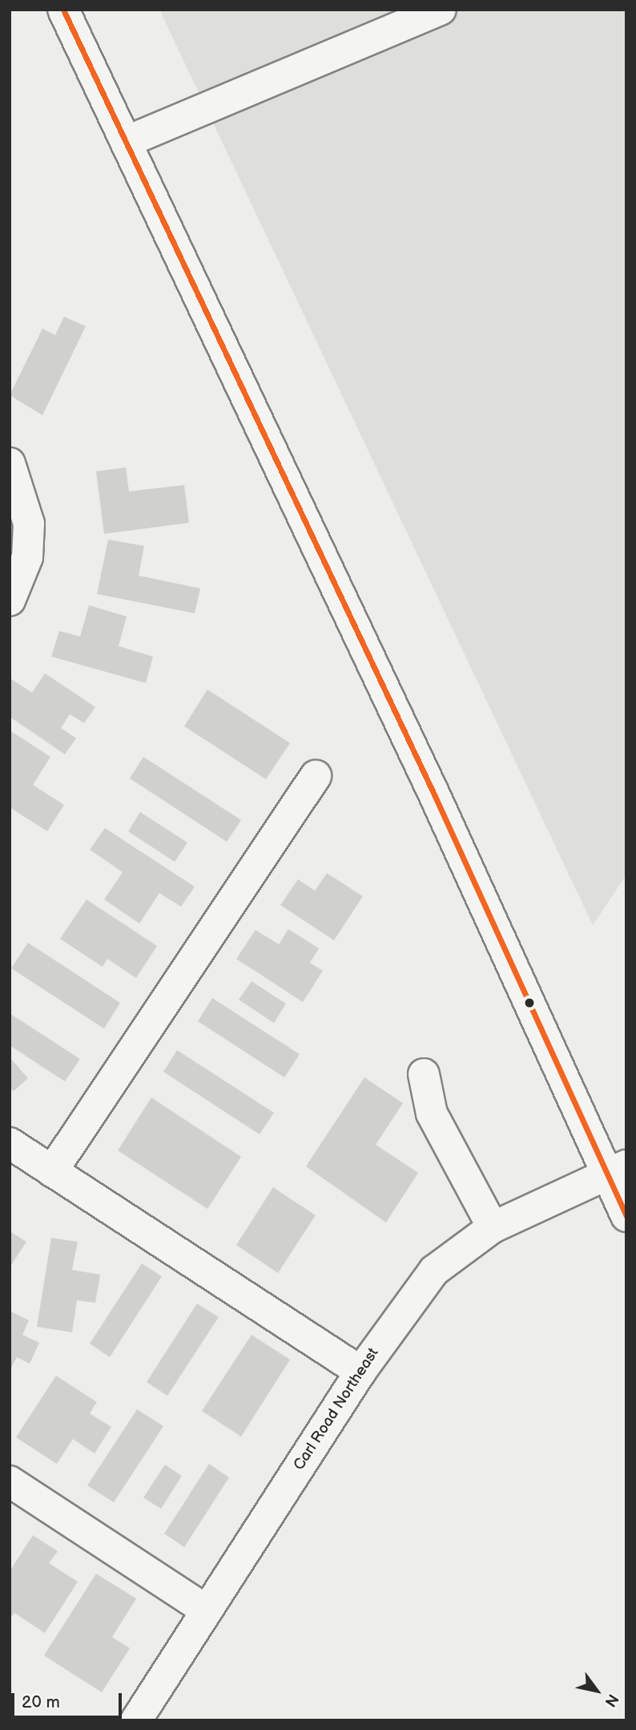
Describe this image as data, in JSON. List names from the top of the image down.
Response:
{
  "streets": {
    "street": ["Carl Road Northeast"]
  },
  "scale_bar": "20 m",
  "north": "bottom right"
}
